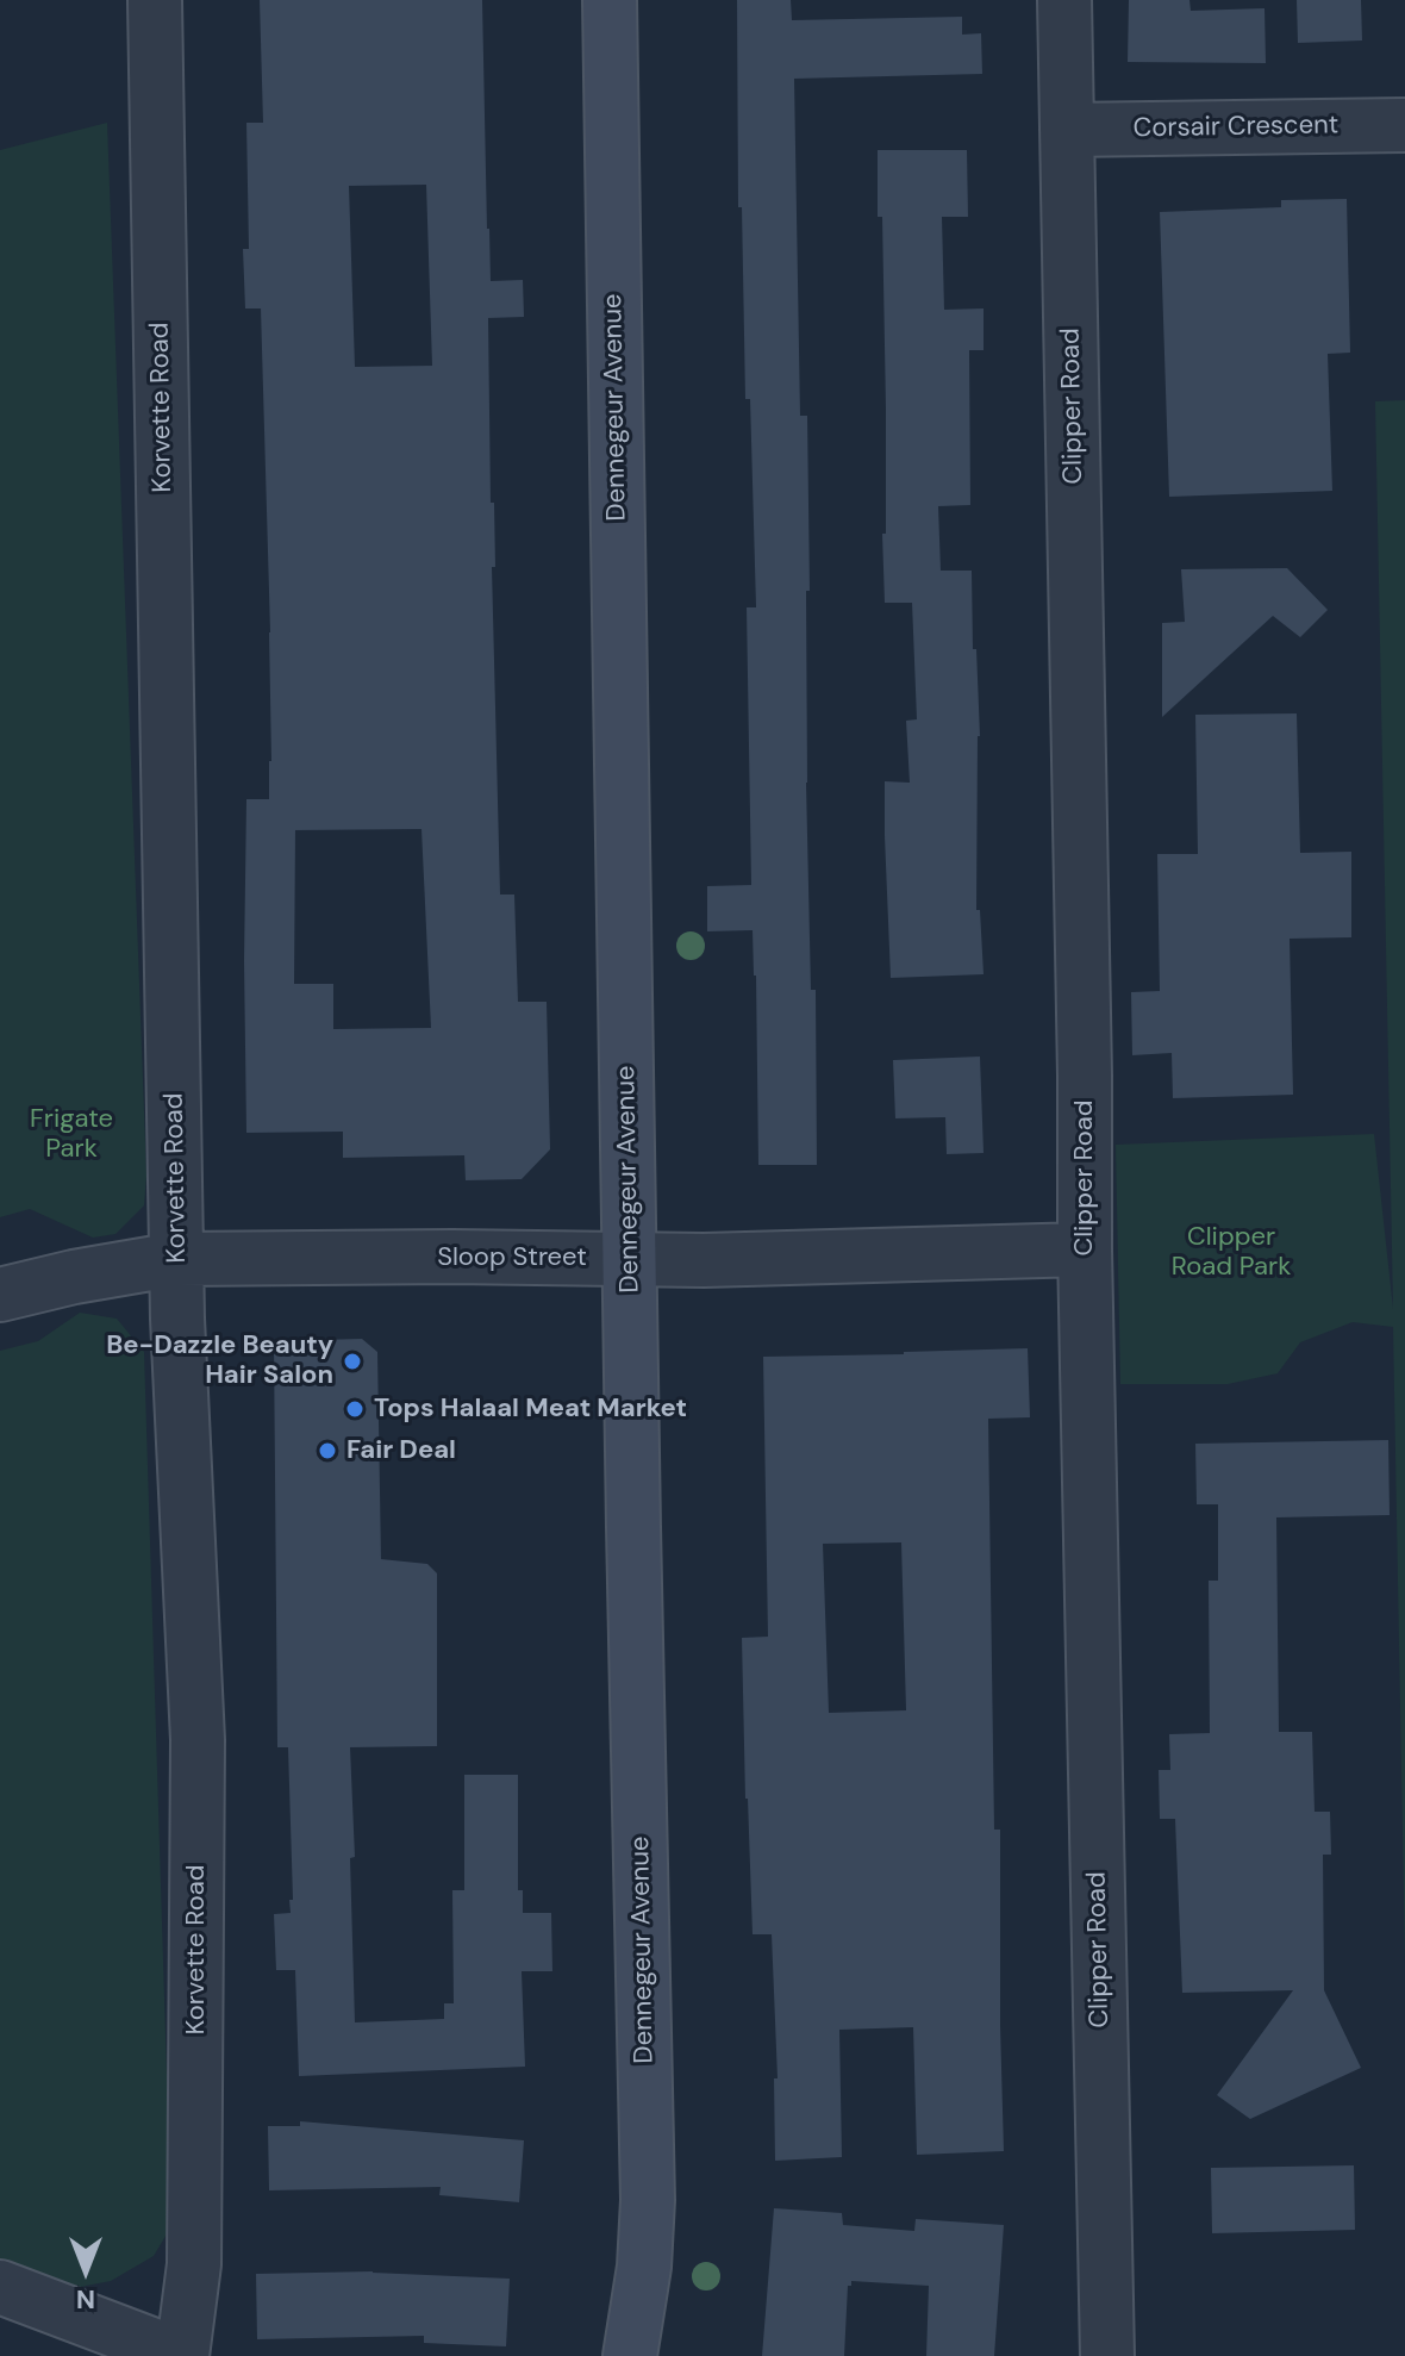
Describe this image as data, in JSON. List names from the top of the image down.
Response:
{
  "streets": {
    "street": [
      "Corsair Crescent",
      "Clipper Road",
      "Korvette Road",
      "Dennegeur Avenue",
      "Sloop Street"
    ]
  },
  "crossings": [
    ["Corsair Crescent", "Clipper Road"],
    ["Clipper Road", "Sloop Street"],
    ["Korvette Road", "Sloop Street"],
    ["Dennegeur Avenue", "Sloop Street"]
  ],
  "parks": ["Frigate Park", "Clipper Road Park"],
  "places": ["Be-Dazzle Beauty Hair Salon", "Tops Halaal Meat Market", "Fair Deal"],
  "north": "bottom"
}
